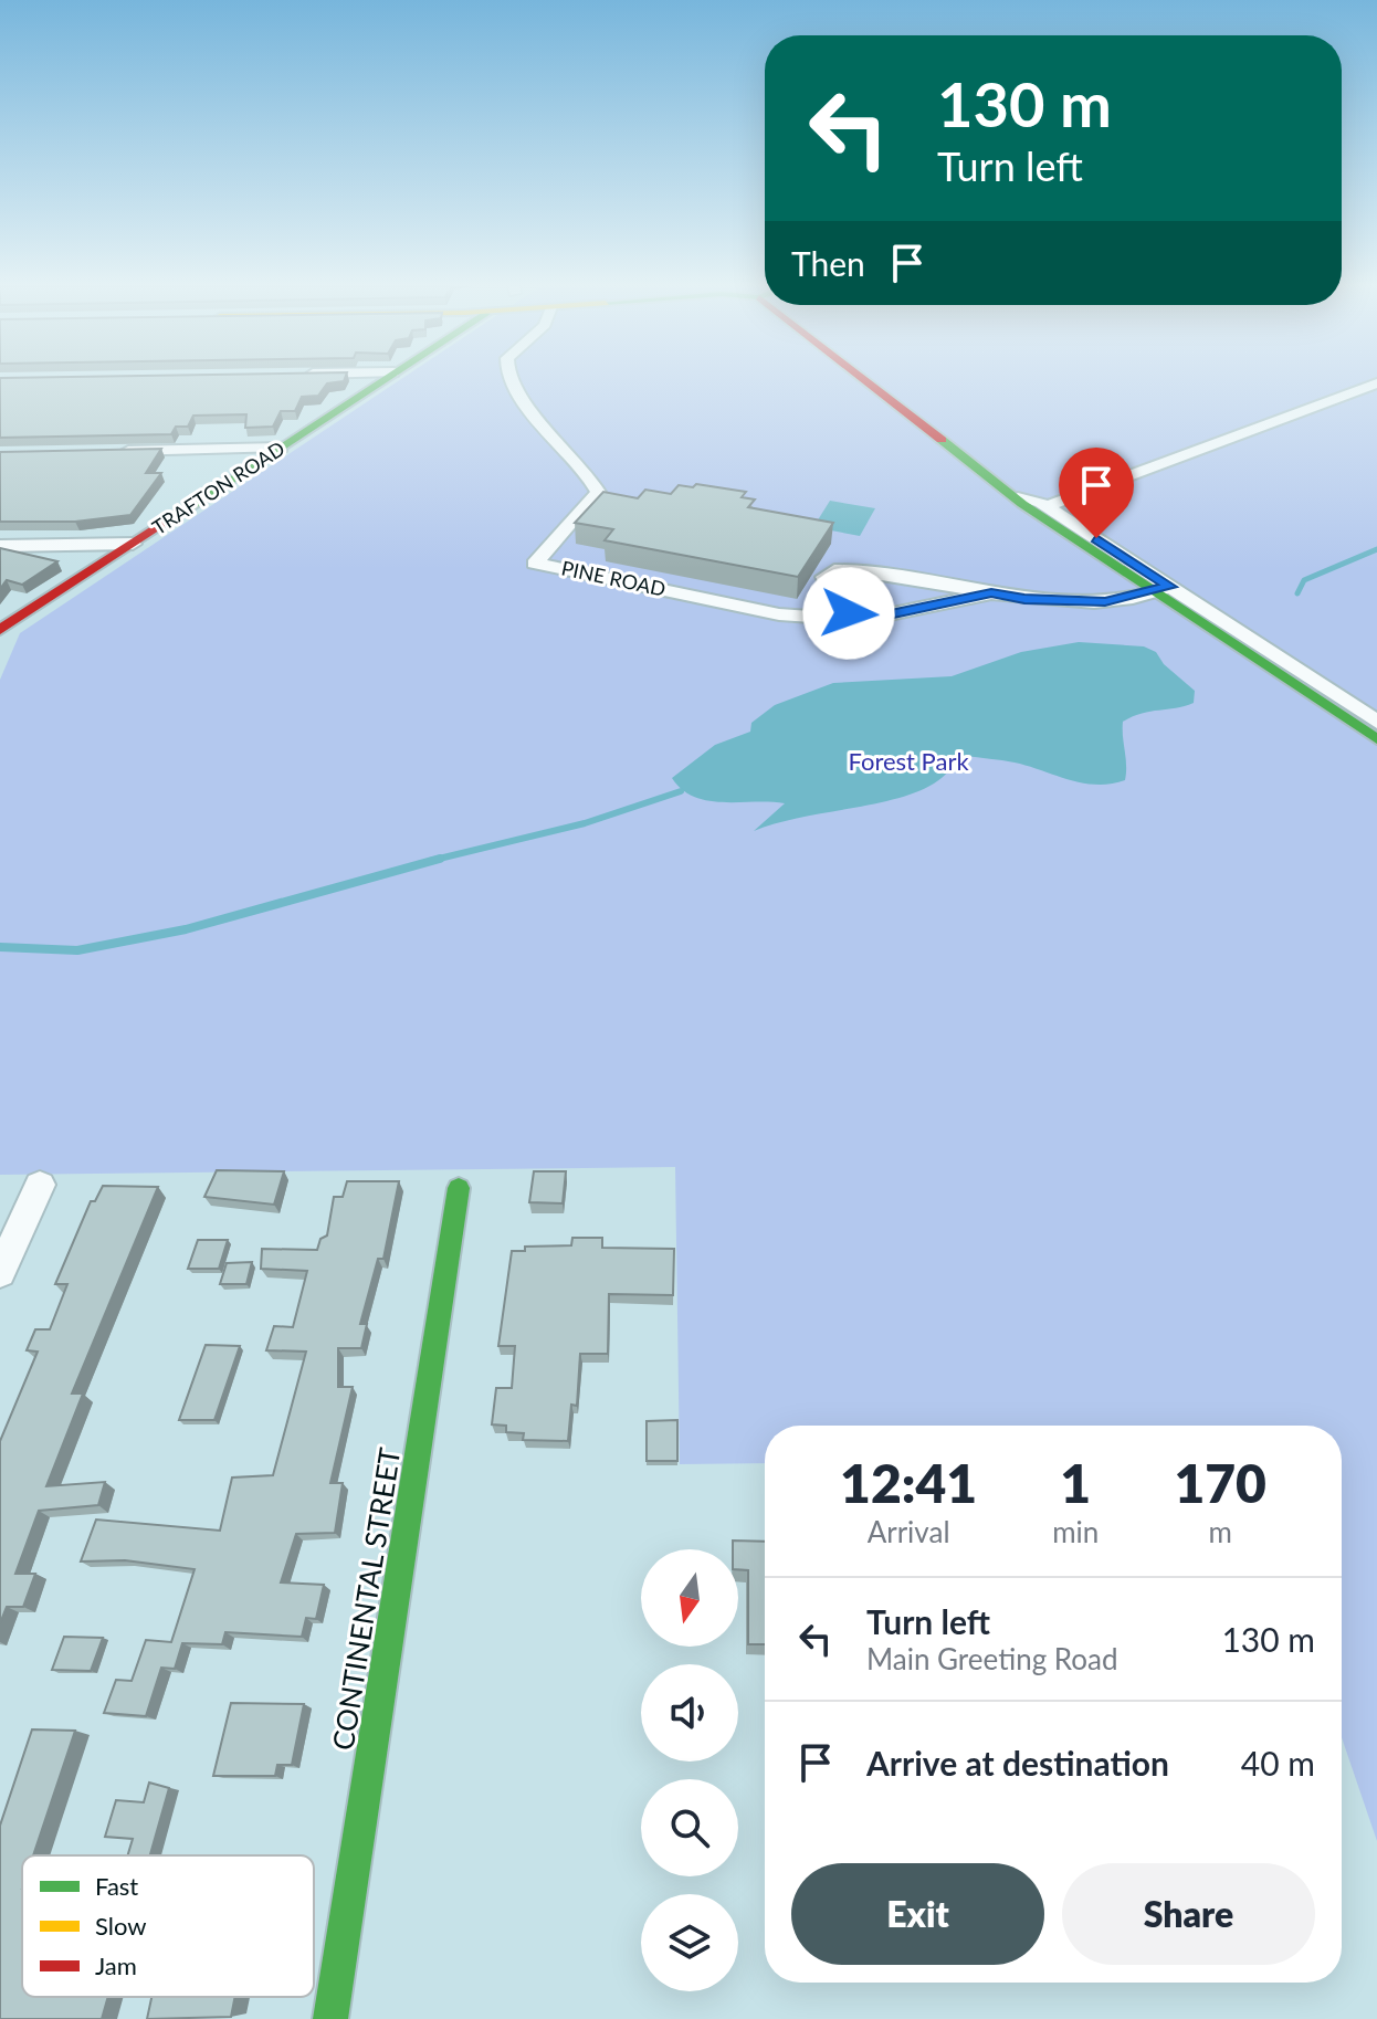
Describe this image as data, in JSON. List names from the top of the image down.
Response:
{
  "streets": {
    "street": ["TRAFTON ROAD", "PINE ROAD", "CONTINENTAL STREET"]
  },
  "parks": ["Forest Park"],
  "legend": ["Fast", "Slow", "Jam"],
  "north": "bottom",
  "page": {
    "turn": ["130 m", "Turn left"],
    "then": "Then",
    "eta": [
      "12:41",
      "Arrival",
      "1",
      "min",
      "170",
      "m"
    ],
    "list": [
      {
        "name": "Turn left",
        "note": "Main Greeting Road",
        "value": "130 m"
      },
      {
        "name": "Arrive at destination",
        "value": "40 m"
      }
    ],
    "buttons": ["Exit", "Share"]
  }
}
